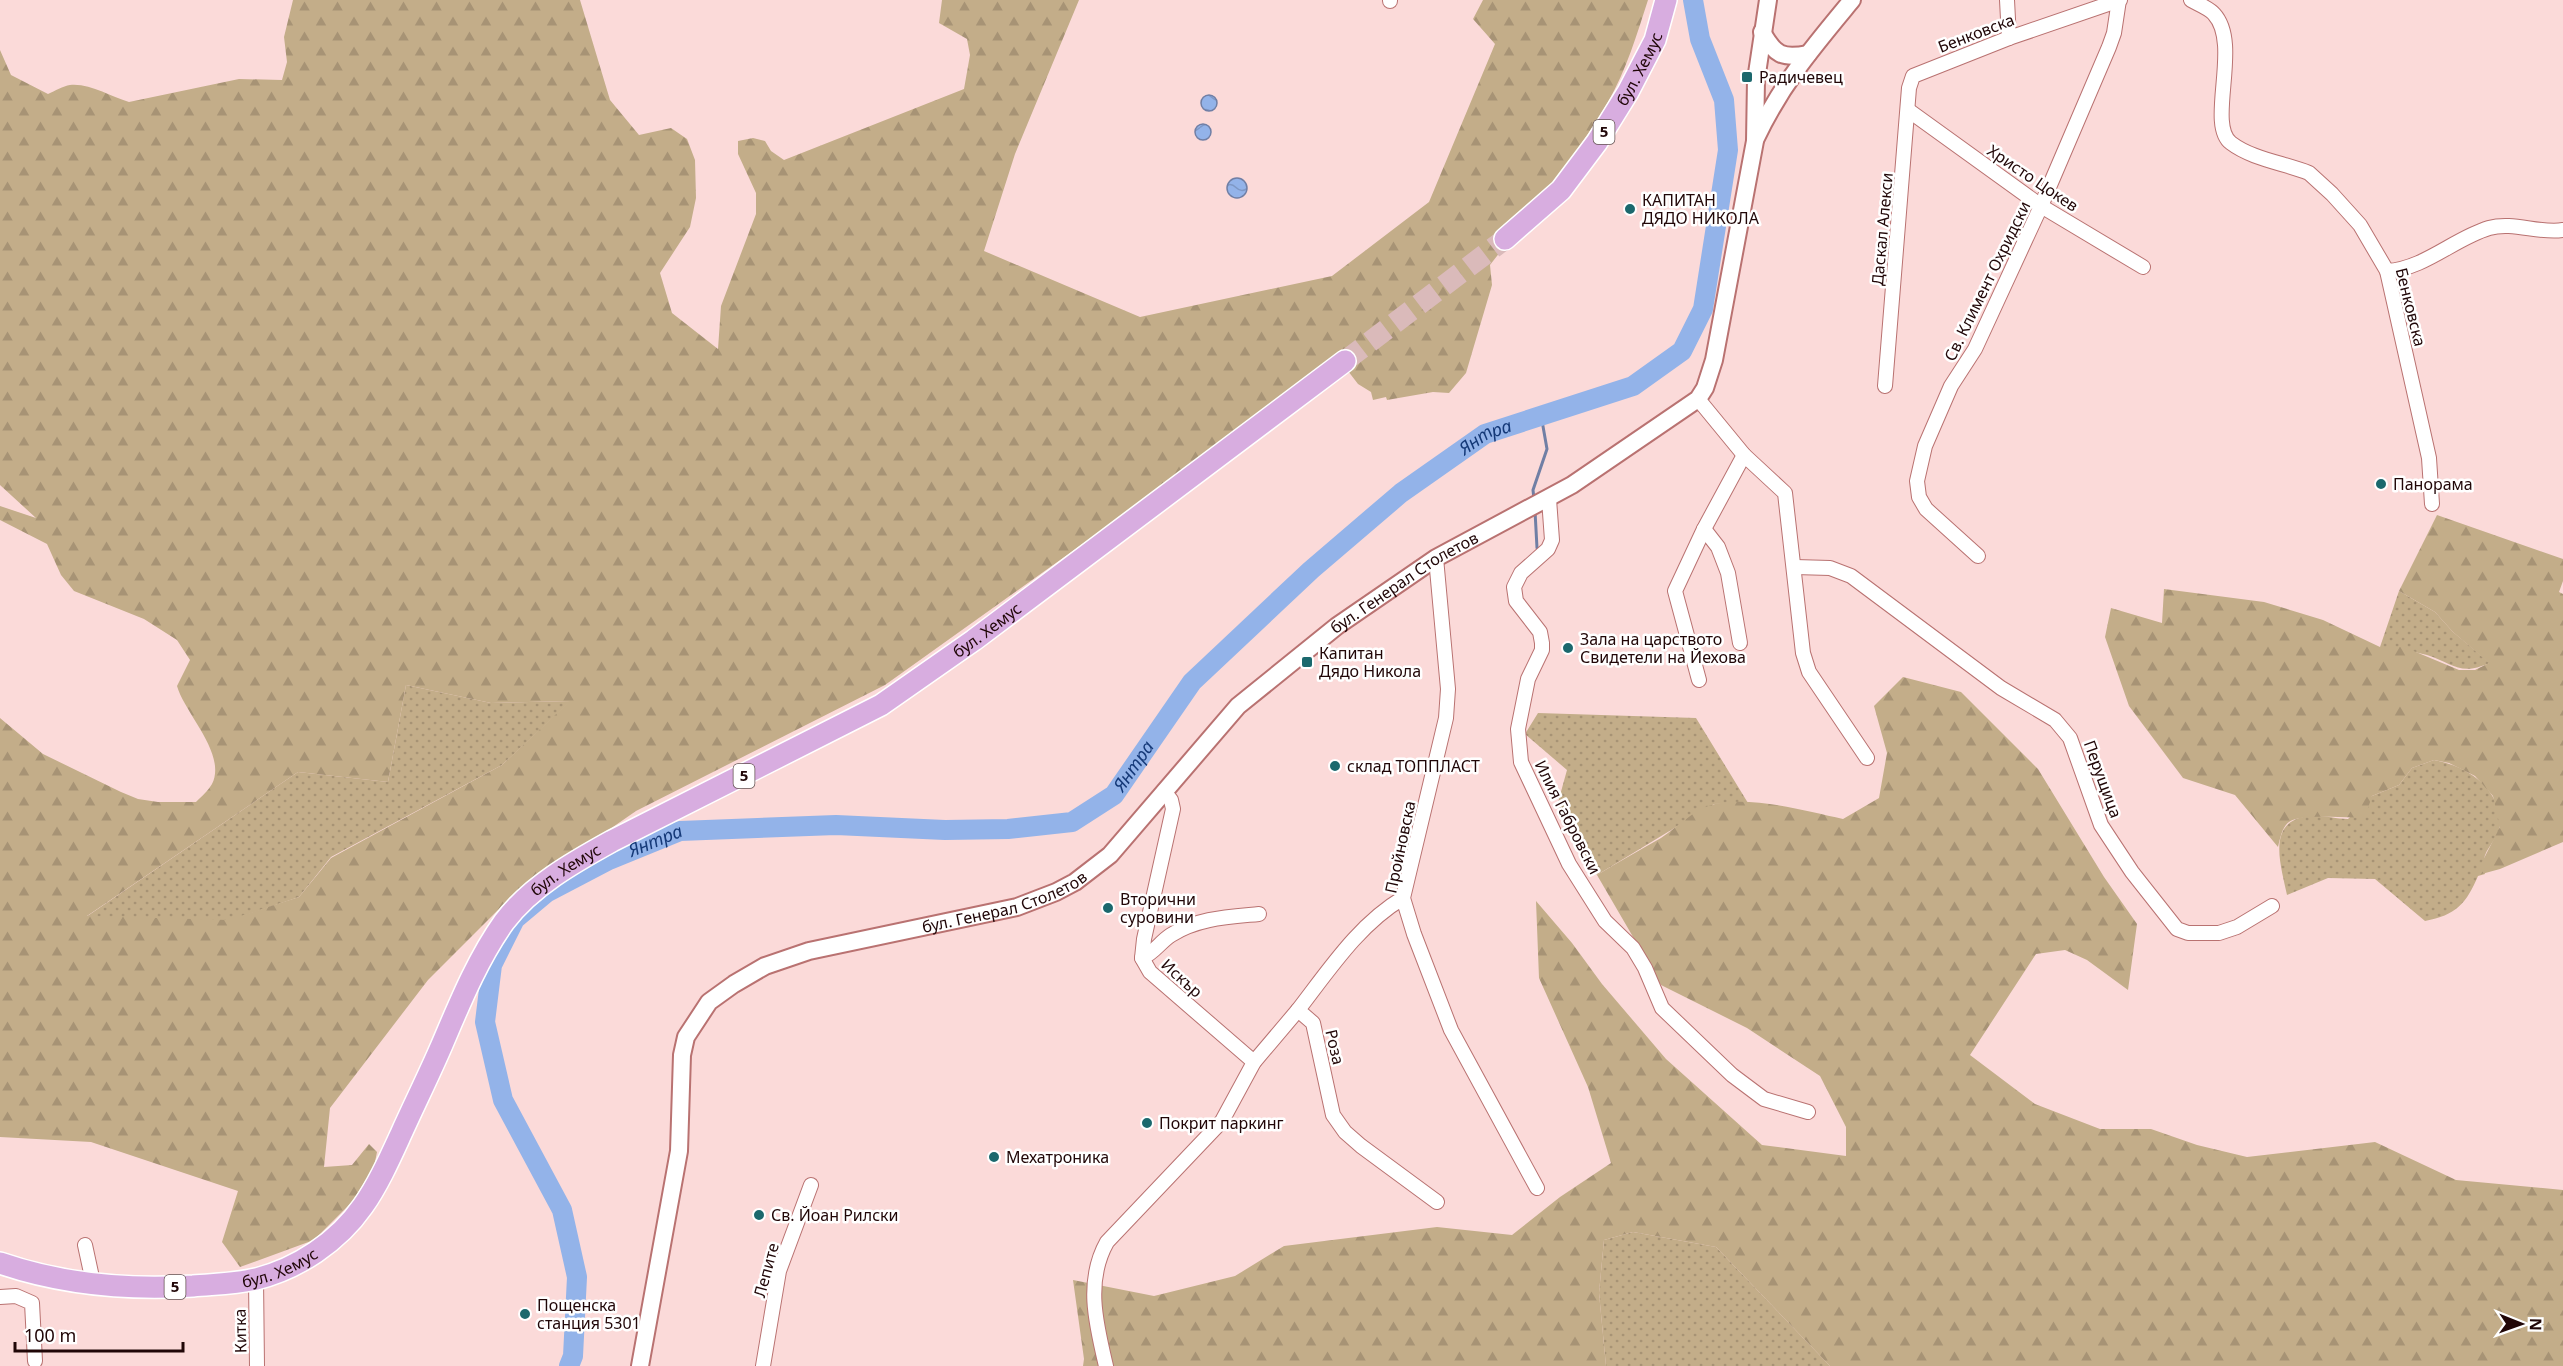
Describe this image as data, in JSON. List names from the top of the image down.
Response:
{
  "streets": {
    "main road": ["бул. Хемус", "5"],
    "street": [
      "Бенковска",
      "Христо Цокев",
      "Даскал Алекси",
      "Св. Климент Охридски",
      "бул. Генерал Столетов",
      "Перущица",
      "Илия Габровски",
      "Пройновска",
      "Искър",
      "Роза",
      "Лепите",
      "Китка"
    ]
  },
  "crossings": [
    ["Бенковска", "Даскал Алекси"],
    ["Бенковска", "Св. Климент Охридски"],
    ["бул. Хемус", "Китка"],
    ["Христо Цокев", "Даскал Алекси"],
    ["Христо Цокев", "Св. Климент Охридски"],
    ["бул. Генерал Столетов", "Илия Габровски"],
    ["бул. Генерал Столетов", "Пройновска"],
    ["бул. Генерал Столетов", "Искър"]
  ],
  "water": ["Янтра"],
  "places": {
    "transit": ["Радичевец", "Капитан Дядо Никола"],
    "other": [
      "КАПИТАН ДЯДО НИКОЛА",
      "Панорама",
      "Зала на царството Свидетели на Йехова",
      "склад ТОППЛАСТ",
      "Вторични суровини",
      "Покрит паркинг",
      "Мехатроника",
      "Св. Йоан Рилски",
      "Пощенска станция 5301"
    ]
  },
  "scale_bar": "100 m",
  "north": "right"
}
